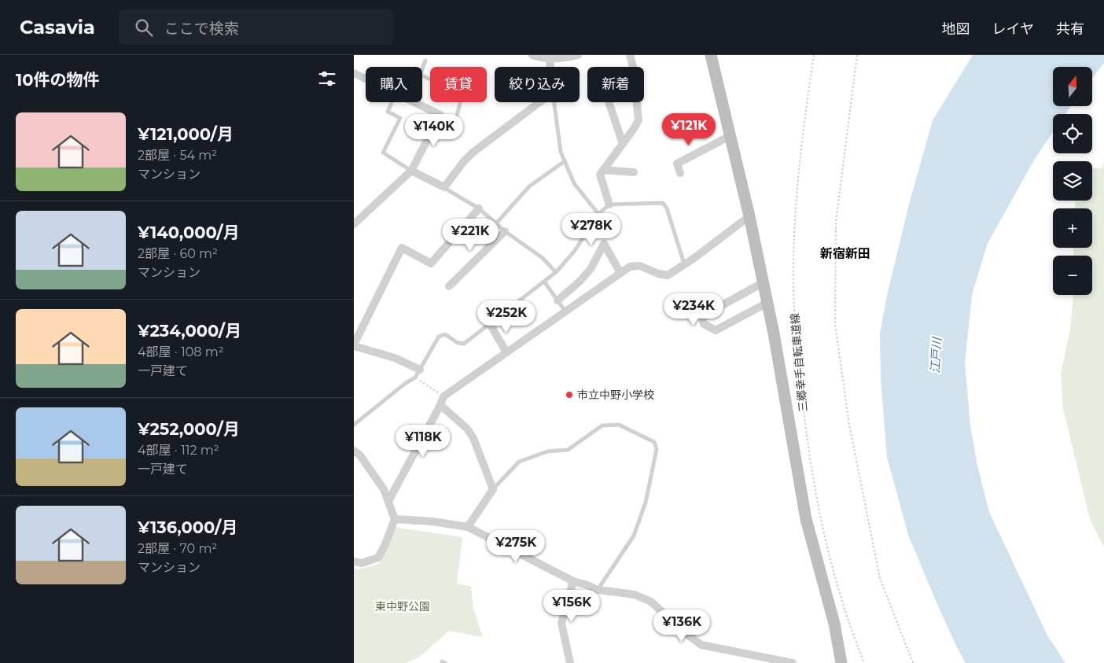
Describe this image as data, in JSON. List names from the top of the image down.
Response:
{
  "streets": {
    "path": ["三郷幸手自転車道線"]
  },
  "districts": ["新宿新田"],
  "water": ["江戸川"],
  "parks": ["東中野公園"],
  "places": ["市立中野小学校"],
  "north": "top",
  "page": {
    "header": "Casavia",
    "search": "ここで検索",
    "nav": ["地図", "レイヤ", "共有"],
    "heading": "10件の物件",
    "map_buttons": ["+", "−"],
    "chip": [
      "購入",
      "賃貸",
      "絞り込み",
      "新着"
    ],
    "list": [
      {
        "name": "¥121,000/月",
        "note": "2部屋 · 54 m² · マンション"
      },
      {
        "name": "¥140,000/月",
        "note": "2部屋 · 60 m² · マンション"
      },
      {
        "name": "¥234,000/月",
        "note": "4部屋 · 108 m² · 一戸建て"
      },
      {
        "name": "¥252,000/月",
        "note": "4部屋 · 112 m² · 一戸建て"
      },
      {
        "name": "¥136,000/月",
        "note": "2部屋 · 70 m² · マンション"
      }
    ],
    "price": [
      "¥121K",
      "¥140K",
      "¥278K",
      "¥221K",
      "¥234K",
      "¥252K",
      "¥118K",
      "¥275K",
      "¥156K",
      "¥136K"
    ]
  }
}
